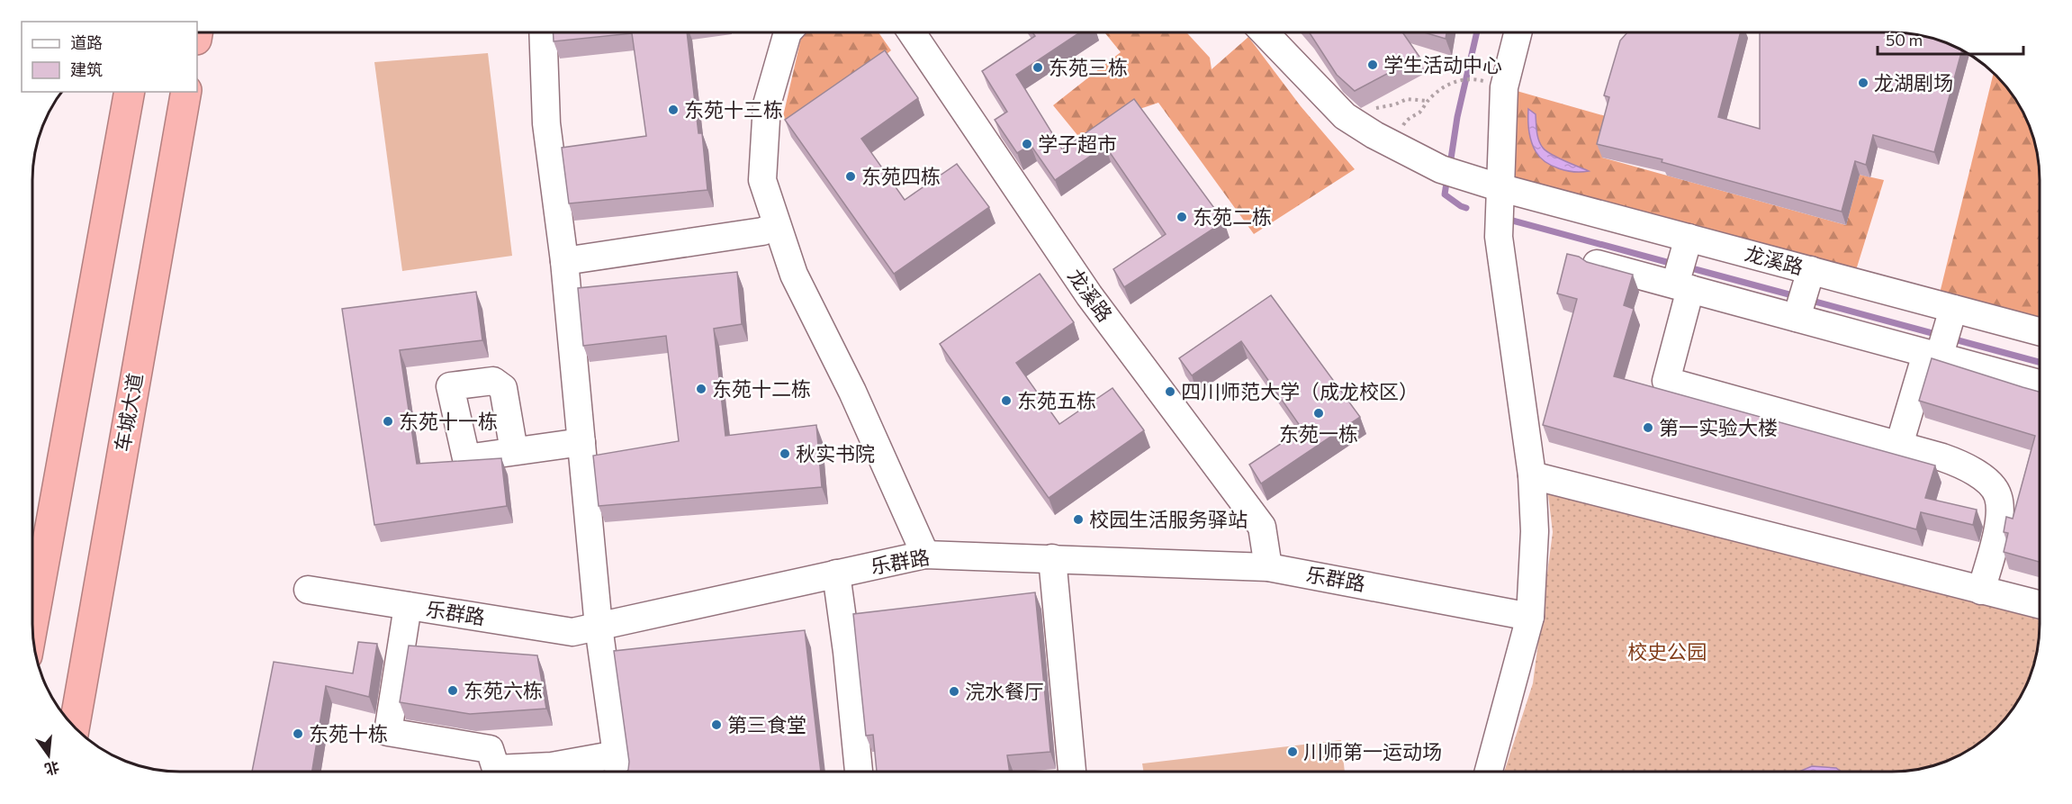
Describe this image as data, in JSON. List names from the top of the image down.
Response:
{
  "streets": {
    "highway": ["车城大道"],
    "street": ["龙溪路", "乐群路"]
  },
  "crossings": [
    ["龙溪路", "乐群路"]
  ],
  "parks": ["校史公园"],
  "places": [
    "学生活动中心",
    "东苑三栋",
    "龙湖剧场",
    "东苑十三栋",
    "学子超市",
    "东苑四栋",
    "东苑二栋",
    "东苑十二栋",
    "四川师范大学（成龙校区）",
    "东苑五栋",
    "东苑一栋",
    "东苑十一栋",
    "第一实验大楼",
    "秋实书院",
    "校园生活服务驿站",
    "东苑六栋",
    "浣水餐厅",
    "第三食堂",
    "东苑十栋",
    "川师第一运动场"
  ],
  "legend": ["道路", "建筑"],
  "scale_bar": "50 m",
  "north": "bottom"
}
